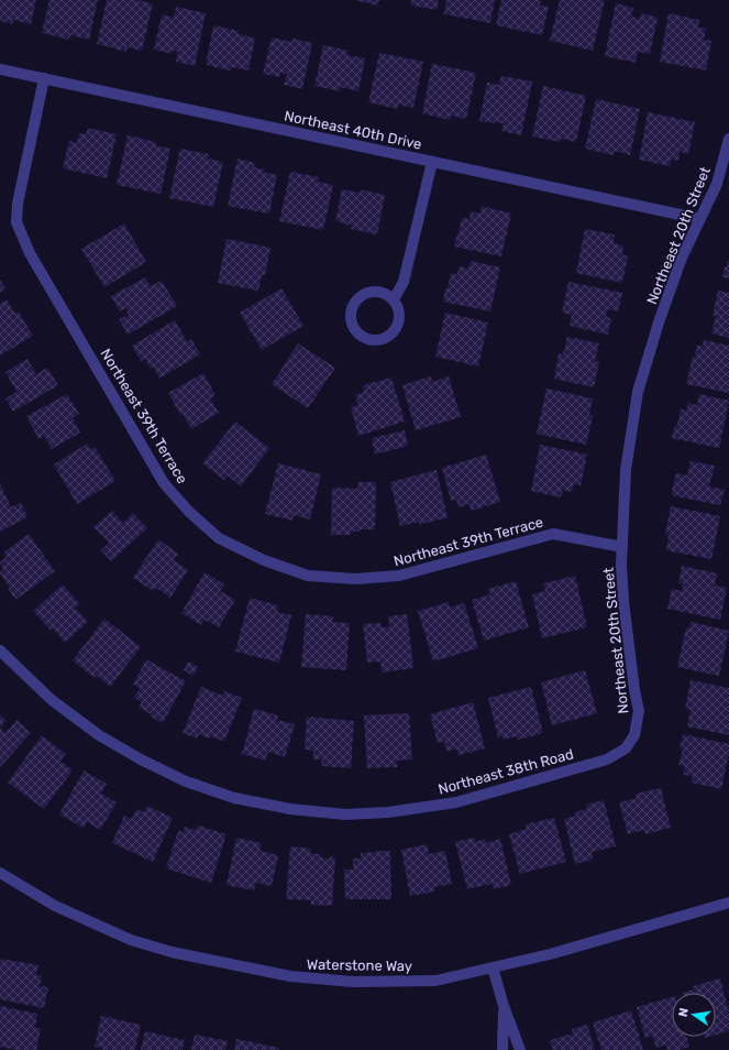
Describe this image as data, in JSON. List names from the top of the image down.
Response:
{
  "streets": {
    "street": [
      "Northeast 40th Drive",
      "Northeast 20th Street",
      "Northeast 39th Terrace",
      "Northeast 38th Road",
      "Waterstone Way"
    ]
  },
  "crossings": [
    ["Northeast 40th Drive", "Northeast 20th Street"],
    ["Northeast 40th Drive", "Northeast 39th Terrace"],
    ["Northeast 20th Street", "Northeast 39th Terrace"],
    ["Northeast 20th Street", "Northeast 38th Road"]
  ],
  "north": "left"
}
